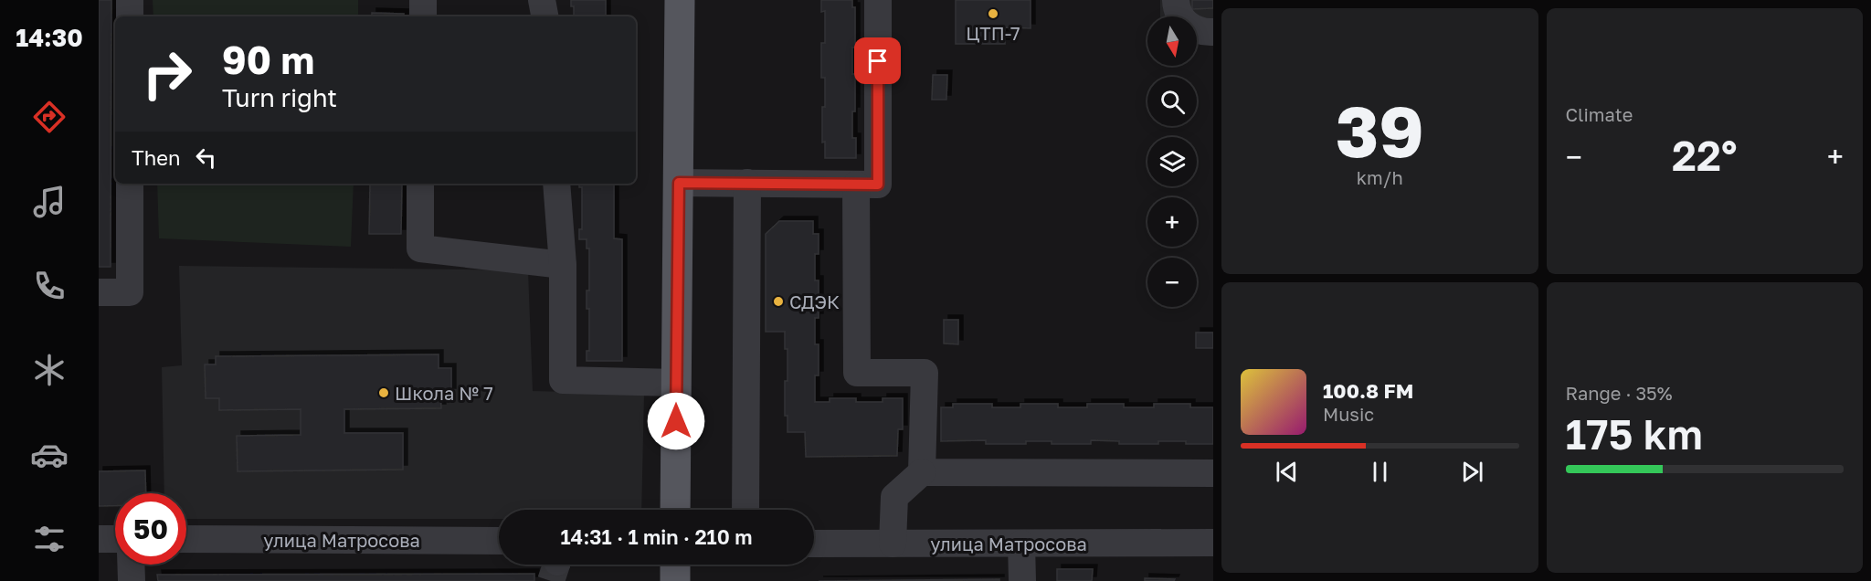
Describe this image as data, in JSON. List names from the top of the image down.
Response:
{
  "streets": {
    "street": ["улица Матросова"]
  },
  "places": ["ЦТП-7", "СДЭК", "Школа № 7"],
  "north": "bottom",
  "page": {
    "tabs": "14:30",
    "tile": [
      ["39", "km/h"],
      "Climate",
      ["Range · 35%", "175 km"]
    ],
    "map_buttons": ["+", "−"],
    "turn": ["90 m", "Turn right"],
    "then": "Then",
    "heat": ["−", "22°", "+"],
    "song": ["100.8 FM", "Music"],
    "limit": "50",
    "trip": "14:31 · 1 min · 210 m"
  }
}
